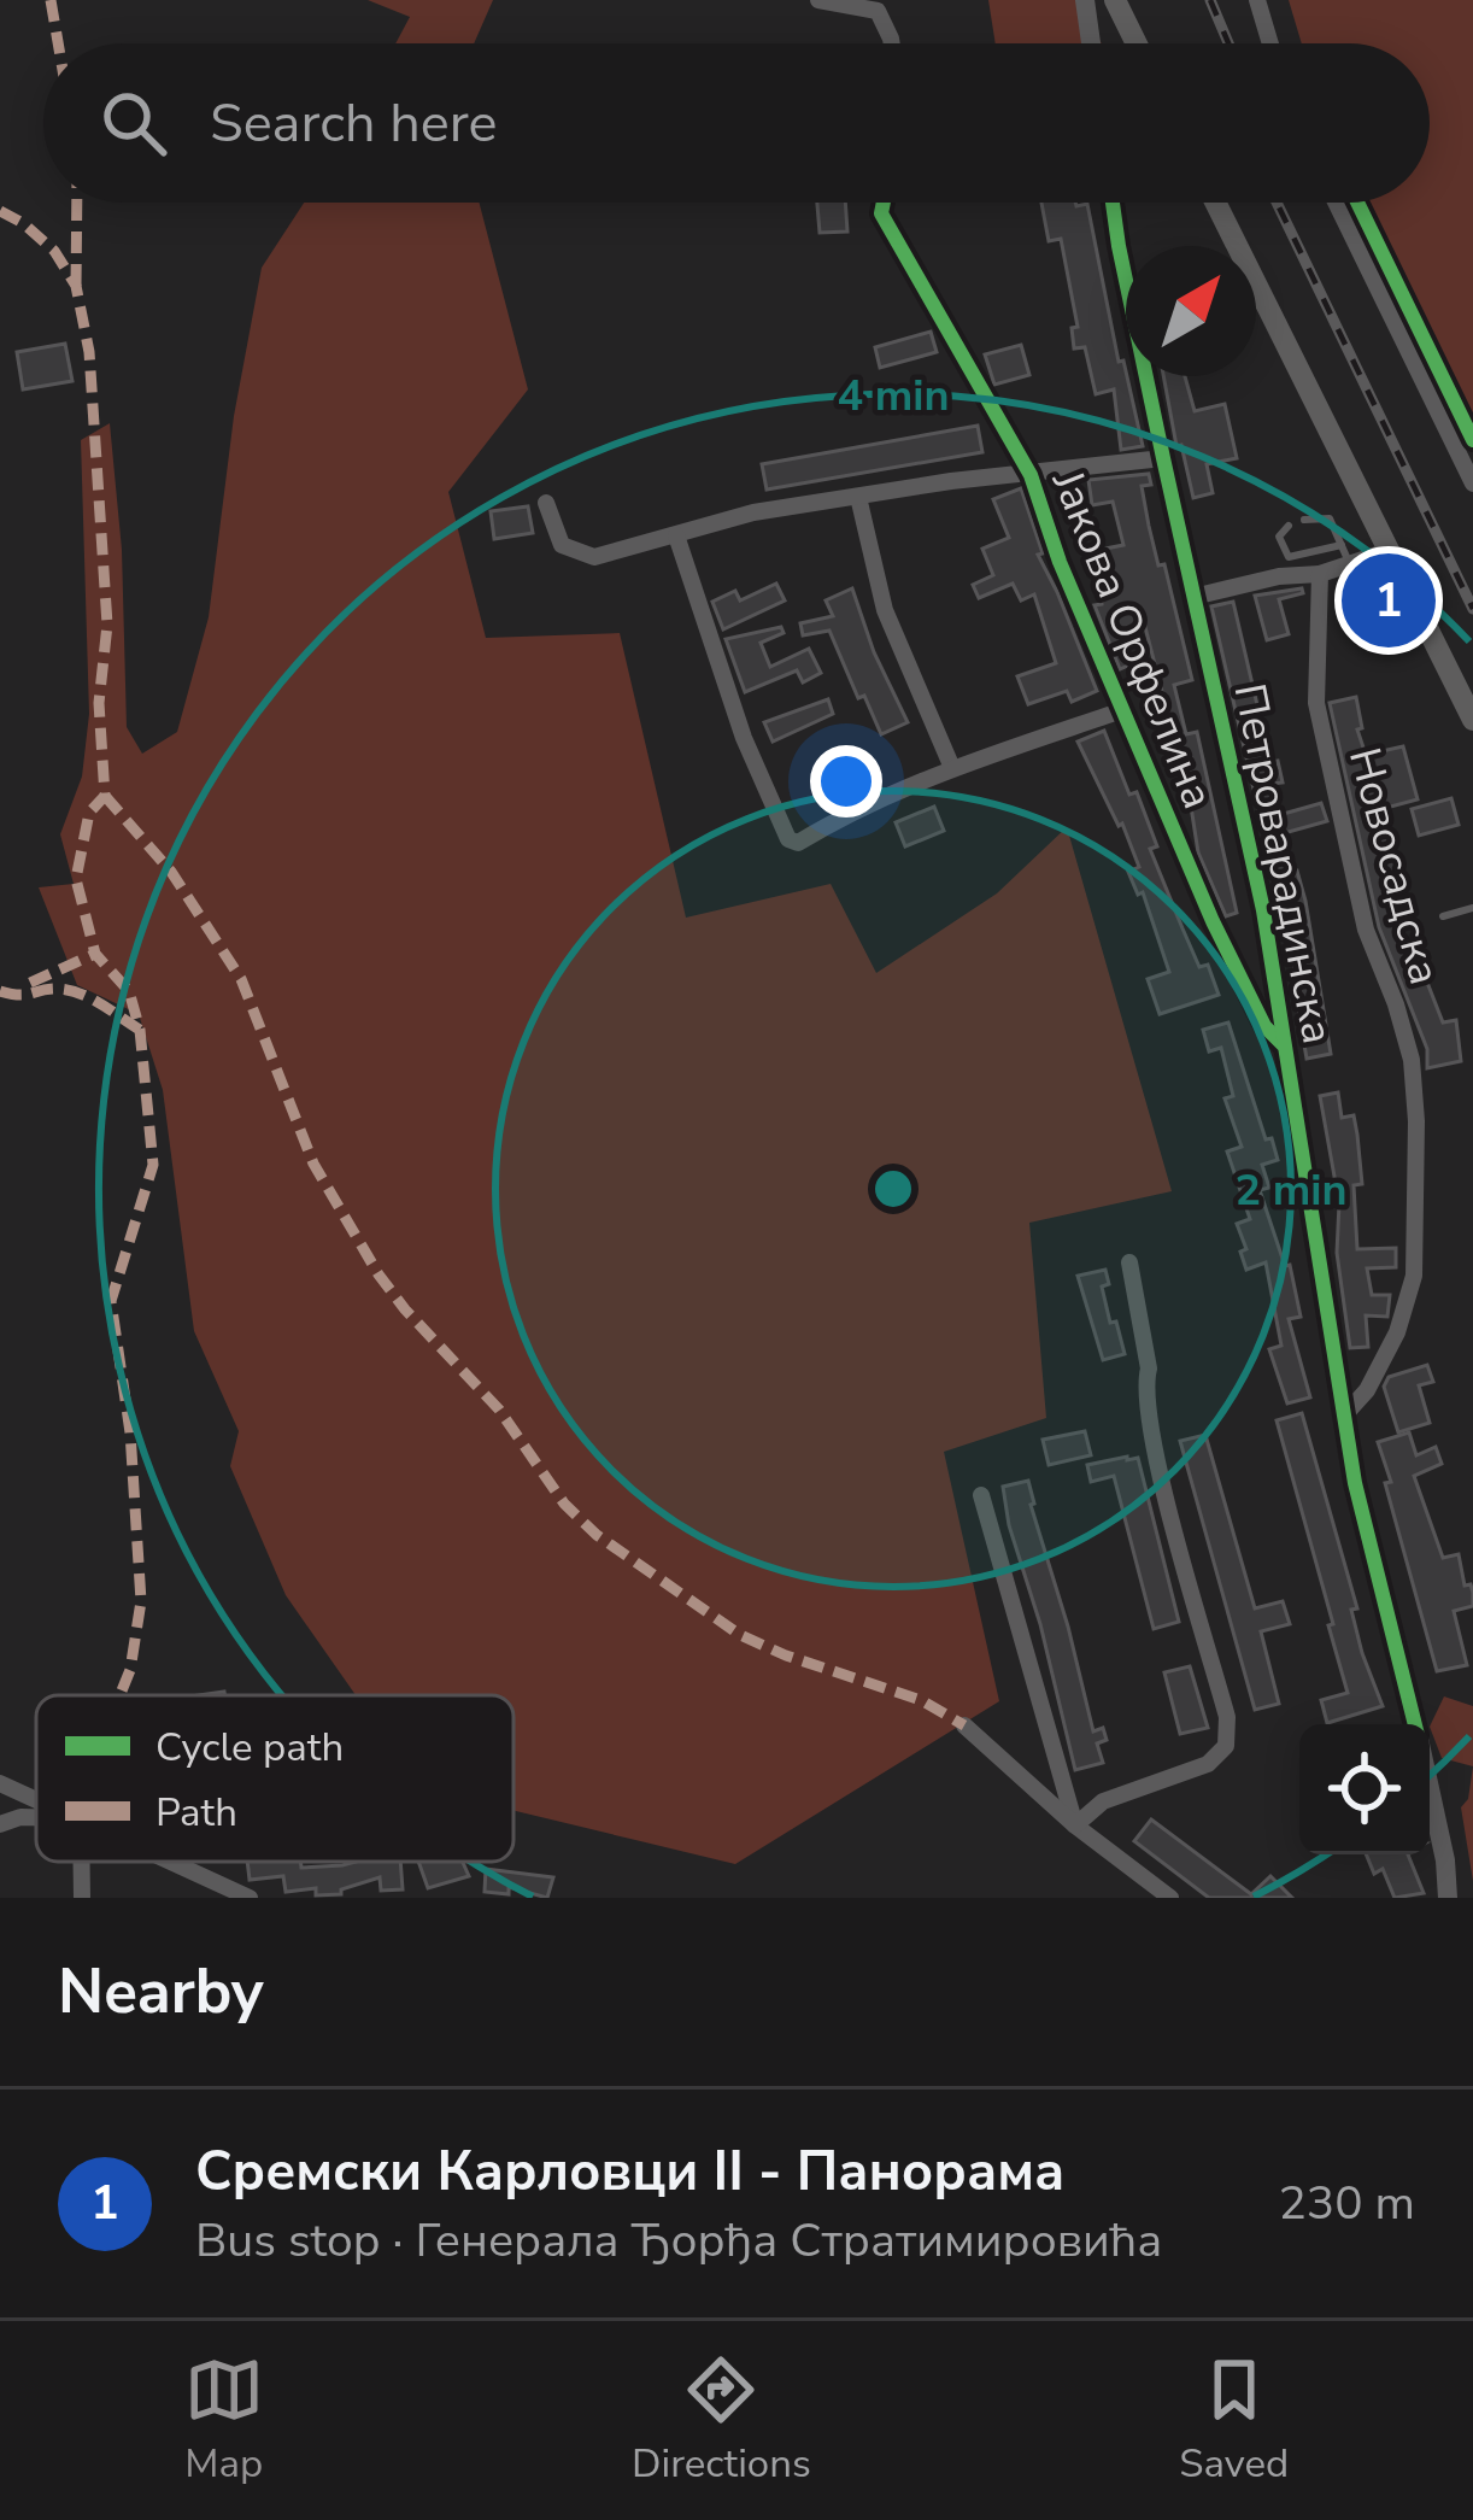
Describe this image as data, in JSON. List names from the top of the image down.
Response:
{
  "streets": {
    "street": ["Јакова Орфелина", "Петроварадинска", "Новосадска"]
  },
  "crossings": [
    ["Јакова Орфелина", "Петроварадинска"],
    ["Петроварадинска", "Новосадска"]
  ],
  "legend": ["Cycle path", "Path"],
  "north": "top right",
  "page": {
    "search": "Search here",
    "pins": "1",
    "heading": "Nearby",
    "list": [
      {
        "mark": "1",
        "name": "Сремски Карловци II - Панорама",
        "note": "Bus stop · Генерала Ђорђа Стратимировића",
        "value": "230 m"
      }
    ],
    "nav": ["Map", "Directions", "Saved"]
  },
  "rings": ["4 min", "2 min"]
}
